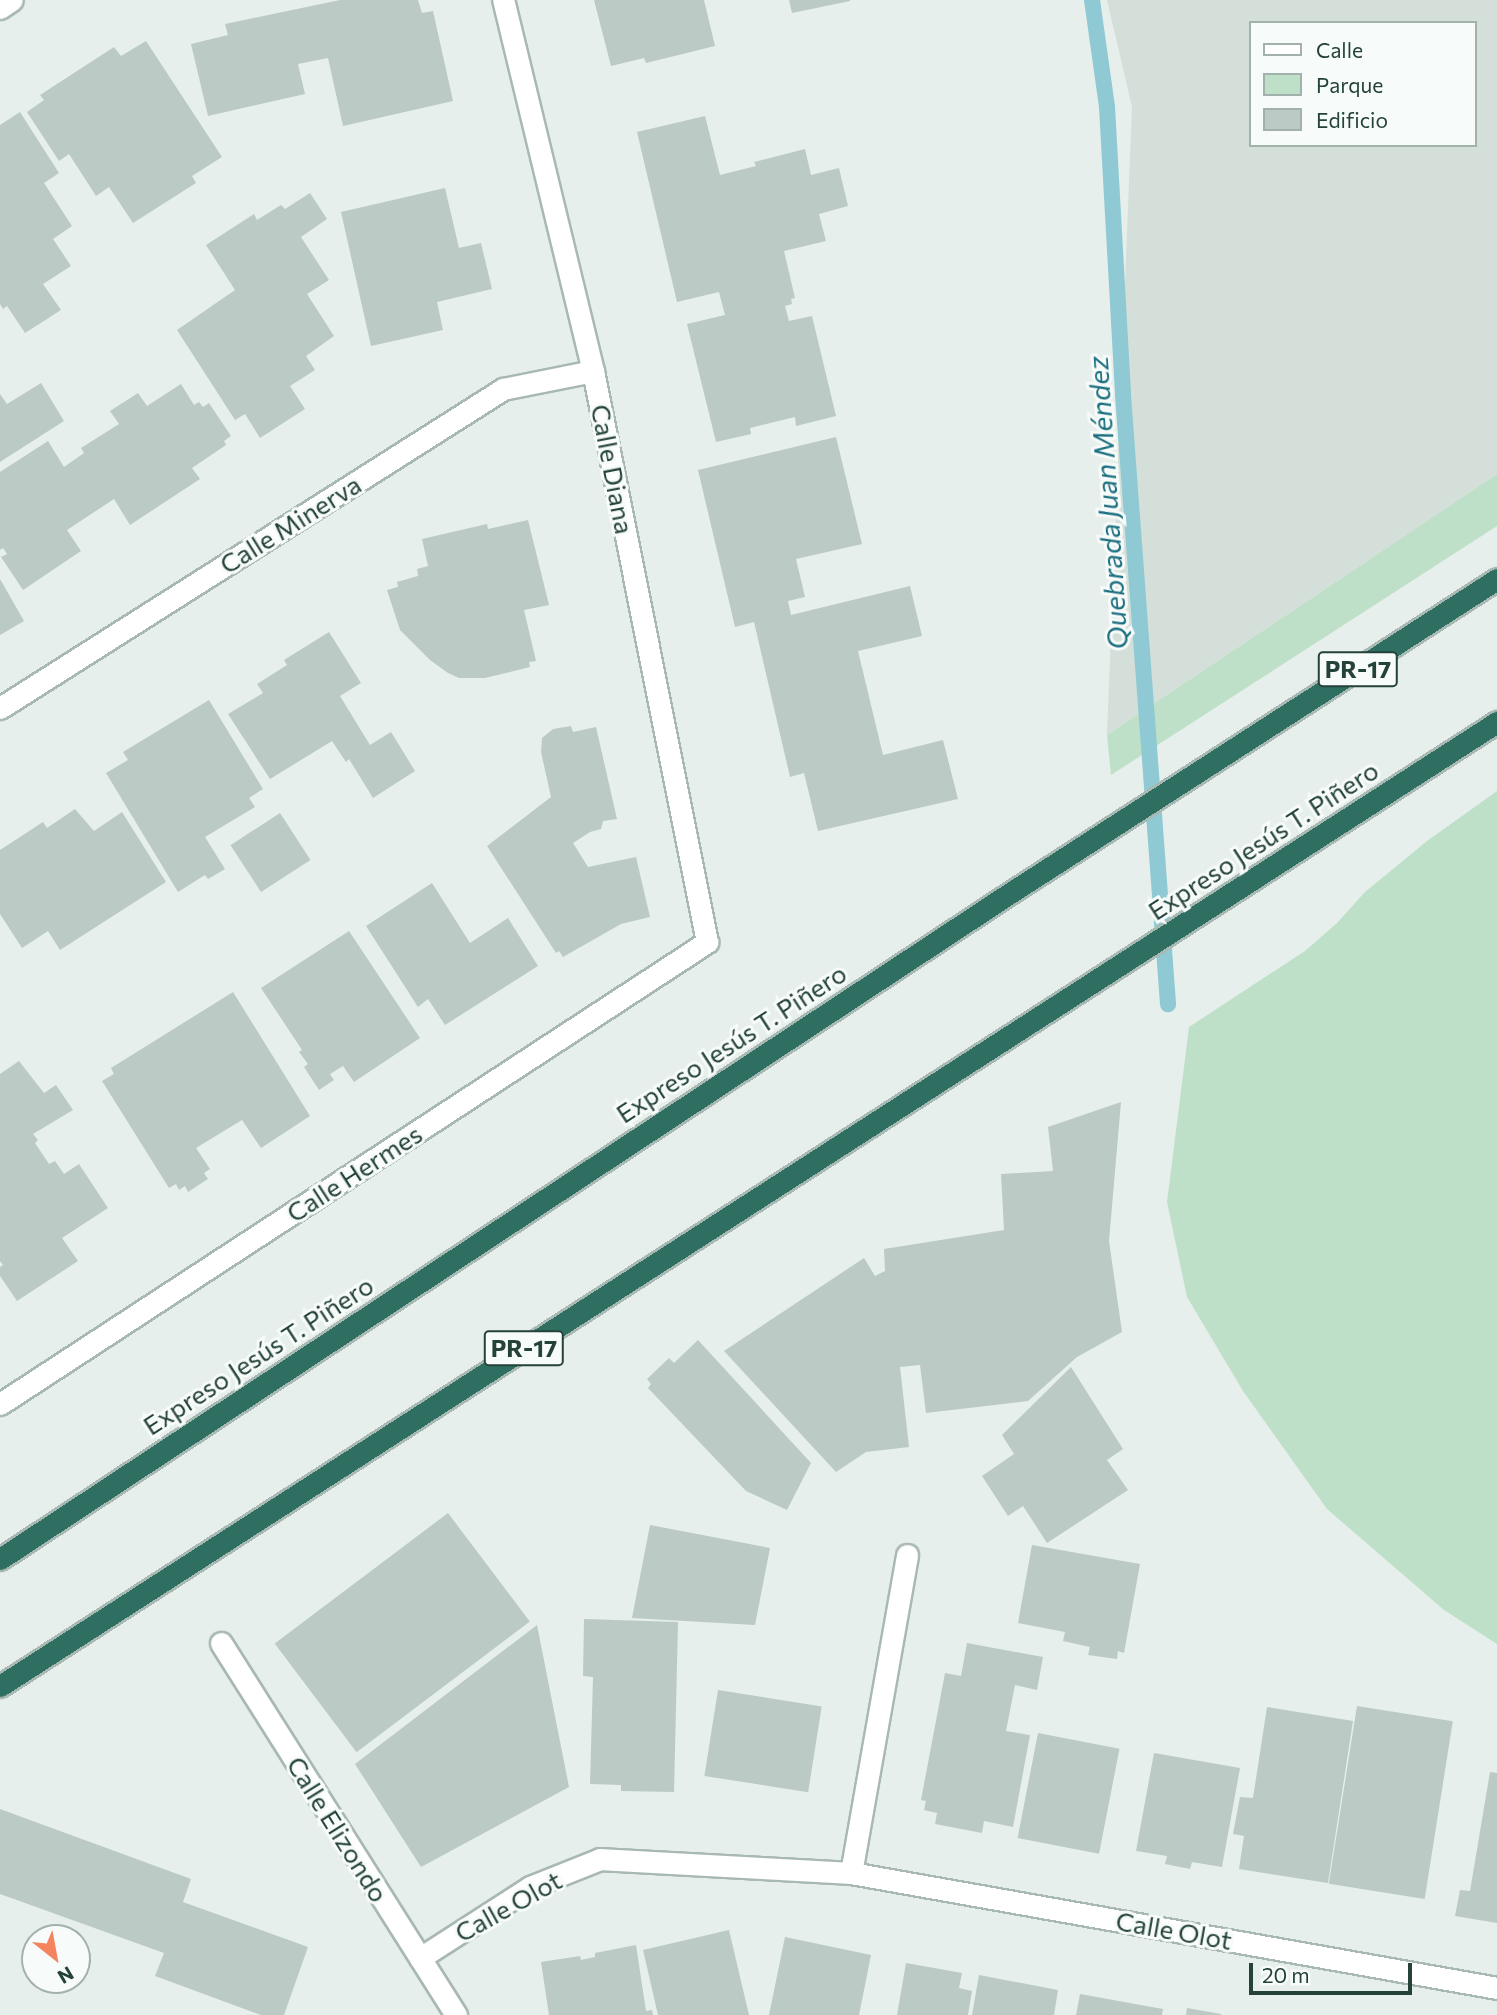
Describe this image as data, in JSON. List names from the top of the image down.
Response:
{
  "streets": {
    "highway": ["PR-17", "Expreso Jesús T. Piñero"],
    "street": [
      "Calle Diana",
      "Calle Minerva",
      "Calle Hermes",
      "Calle Elizondo",
      "Calle Olot"
    ]
  },
  "crossings": [
    ["Calle Diana", "Calle Minerva"],
    ["Calle Diana", "Calle Hermes"],
    ["Calle Elizondo", "Calle Olot"]
  ],
  "water": ["Quebrada Juan Méndez"],
  "legend": ["Calle", "Parque", "Edificio"],
  "scale_bar": "20 m",
  "north": "bottom right"
}
